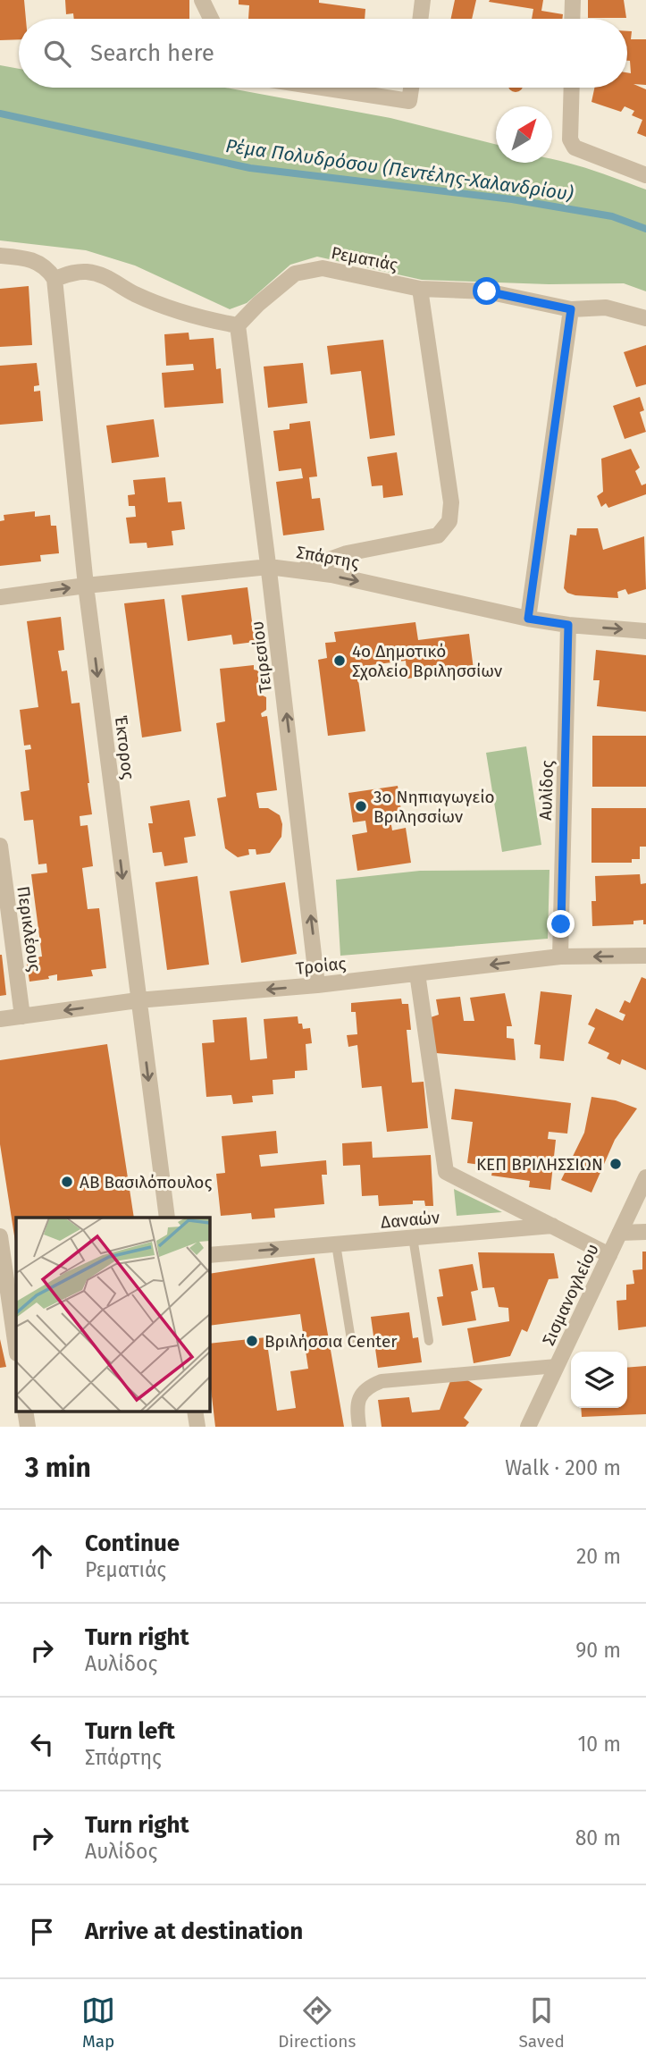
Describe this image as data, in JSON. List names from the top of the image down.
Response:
{
  "streets": {
    "street": [
      "Ρεματιάς",
      "Σπάρτης",
      "Τειρεσίου",
      "Έκτορος",
      "Αυλίδος",
      "Περικλέους",
      "Τροίας",
      "Δαναών",
      "Σισμανογλείου"
    ]
  },
  "crossings": [
    ["Ρεματιάς", "Τειρεσίου"],
    ["Σπάρτης", "Τειρεσίου"],
    ["Σπάρτης", "Έκτορος"],
    ["Σπάρτης", "Αυλίδος"],
    ["Τειρεσίου", "Τροίας"],
    ["Έκτορος", "Τροίας"],
    ["Αυλίδος", "Τροίας"],
    ["Περικλέους", "Τροίας"]
  ],
  "one_way": [
    "Σπάρτης",
    "Τειρεσίου",
    "Έκτορος",
    "Τροίας",
    "Δαναών"
  ],
  "water": ["Ρέμα Πολυδρόσου (Πεντέλης-Χαλανδρίου)"],
  "places": [
    "4o Δημοτικό Σχολείο Βριλησσίων",
    "3ο Νηπιαγωγείο Βριλησσίων",
    "ΚΕΠ ΒΡΙΛΗΣΣΙΩΝ",
    "ΑΒ Βασιλόπουλος",
    "Βριλήσσια Center"
  ],
  "north": "top right",
  "page": {
    "search": "Search here",
    "heading": ["3 min", "Walk · 200 m"],
    "list": [
      ["Continue", "Ρεματιάς", "20 m"],
      ["Turn right", "Αυλίδος", "90 m"],
      ["Turn left", "Σπάρτης", "10 m"],
      ["Turn right", "Αυλίδος", "80 m"],
      "Arrive at destination"
    ],
    "nav": ["Map", "Directions", "Saved"]
  }
}
